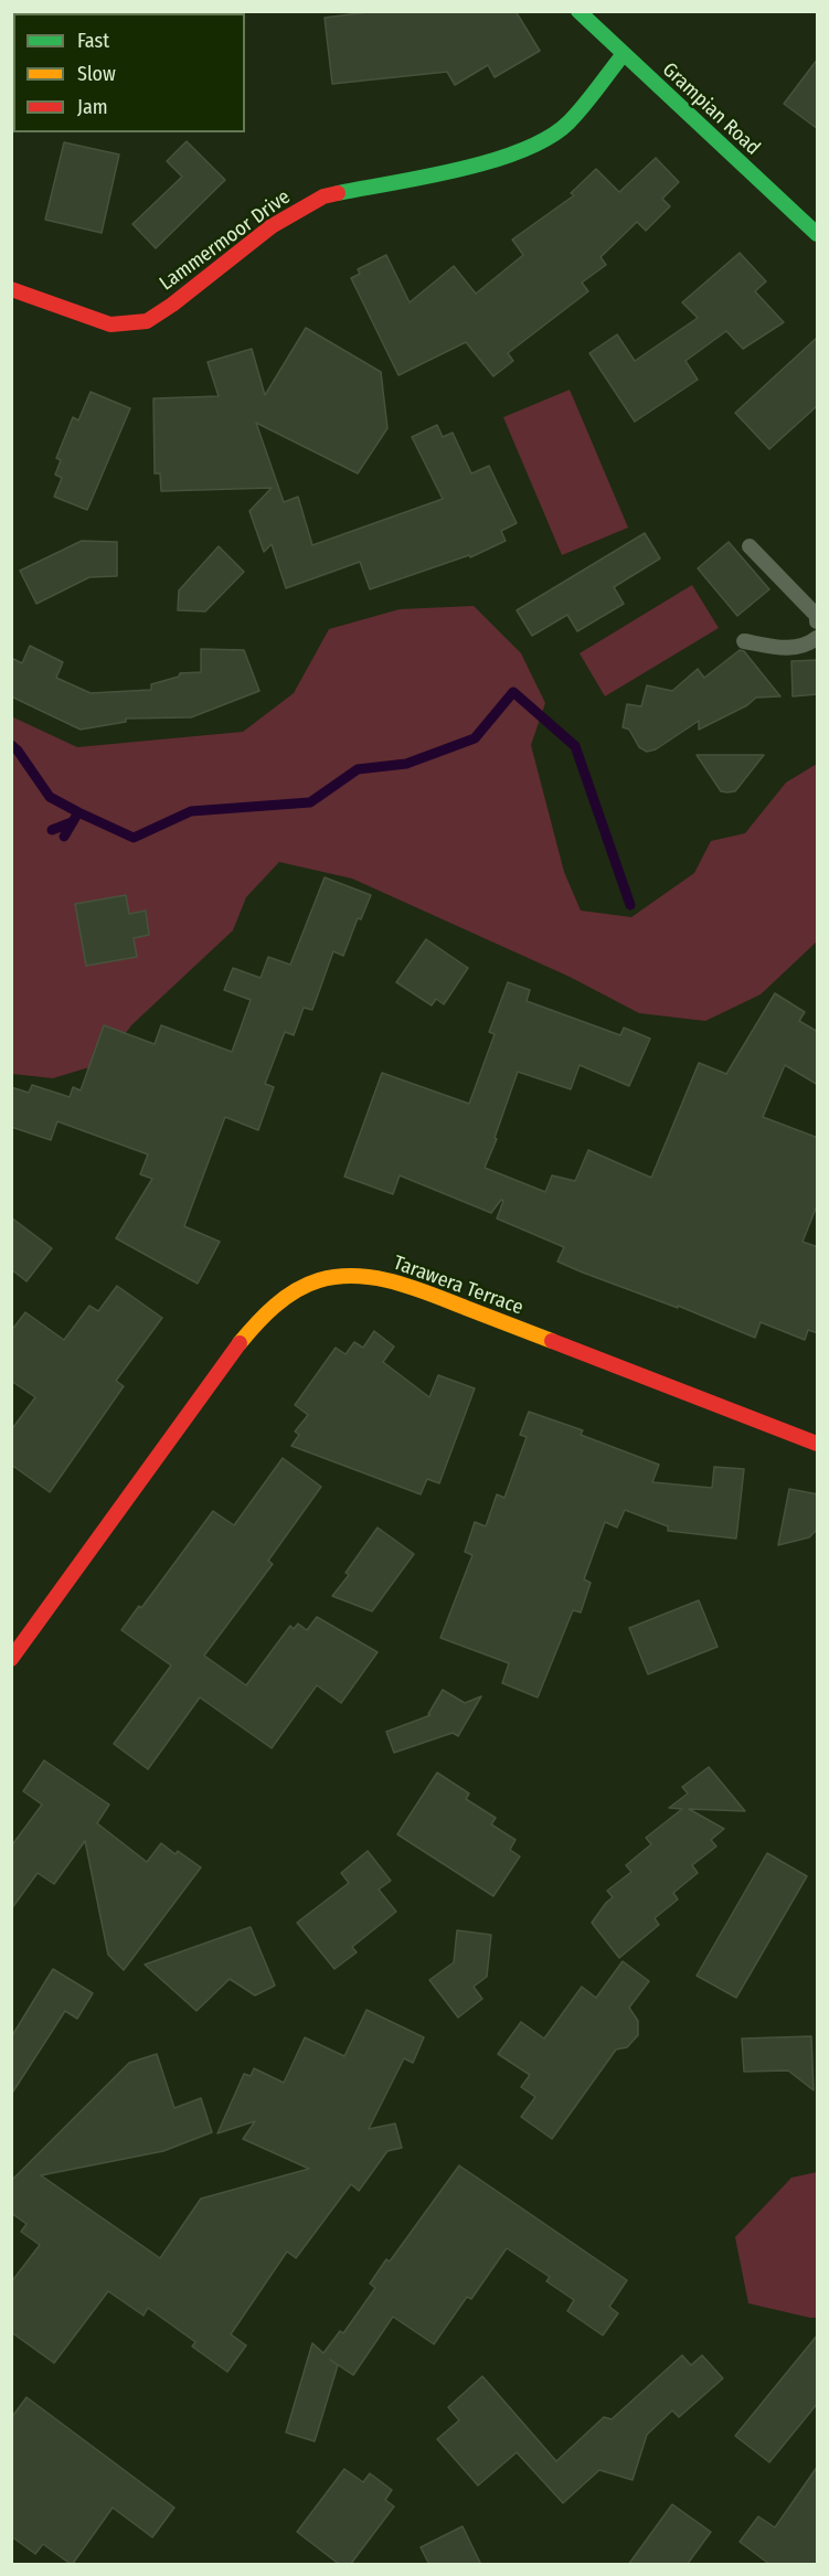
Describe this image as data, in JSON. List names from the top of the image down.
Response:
{
  "streets": {
    "street": ["Grampian Road", "Lammermoor Drive", "Tarawera Terrace"]
  },
  "crossings": [
    ["Grampian Road", "Lammermoor Drive"]
  ],
  "legend": ["Fast", "Slow", "Jam"]
}
